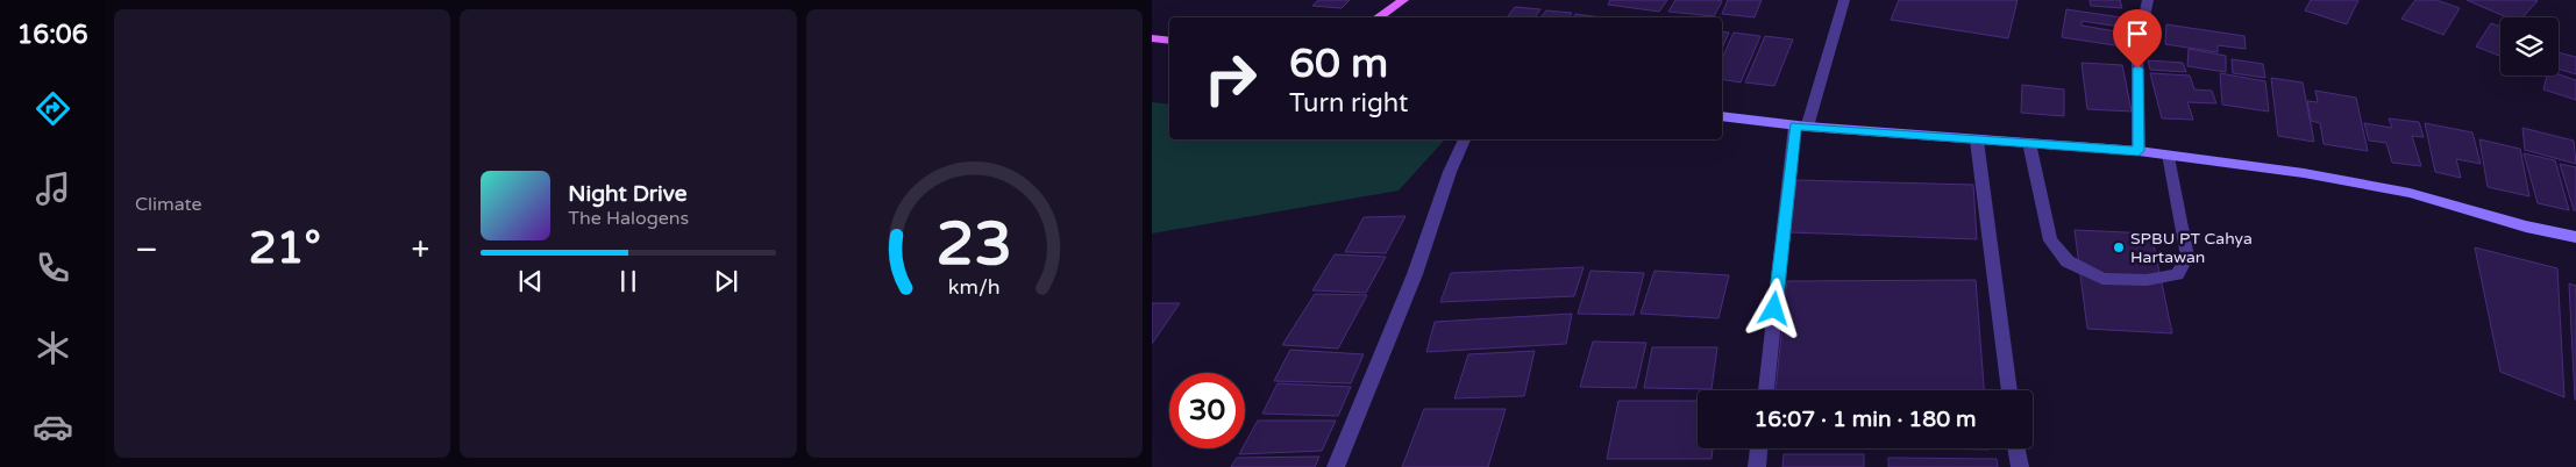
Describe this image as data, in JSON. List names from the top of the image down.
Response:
{
  "places": ["SPBU PT Cahya Hartawan"],
  "page": {
    "tabs": "16:06",
    "tile": "Climate",
    "turn": ["60 m", "Turn right"],
    "song": ["Night Drive", "The Halogens"],
    "heat": ["−", "21°", "+"],
    "limit": "30",
    "trip": "16:07 · 1 min · 180 m",
    "gauge": ["23", "km/h"]
  }
}
